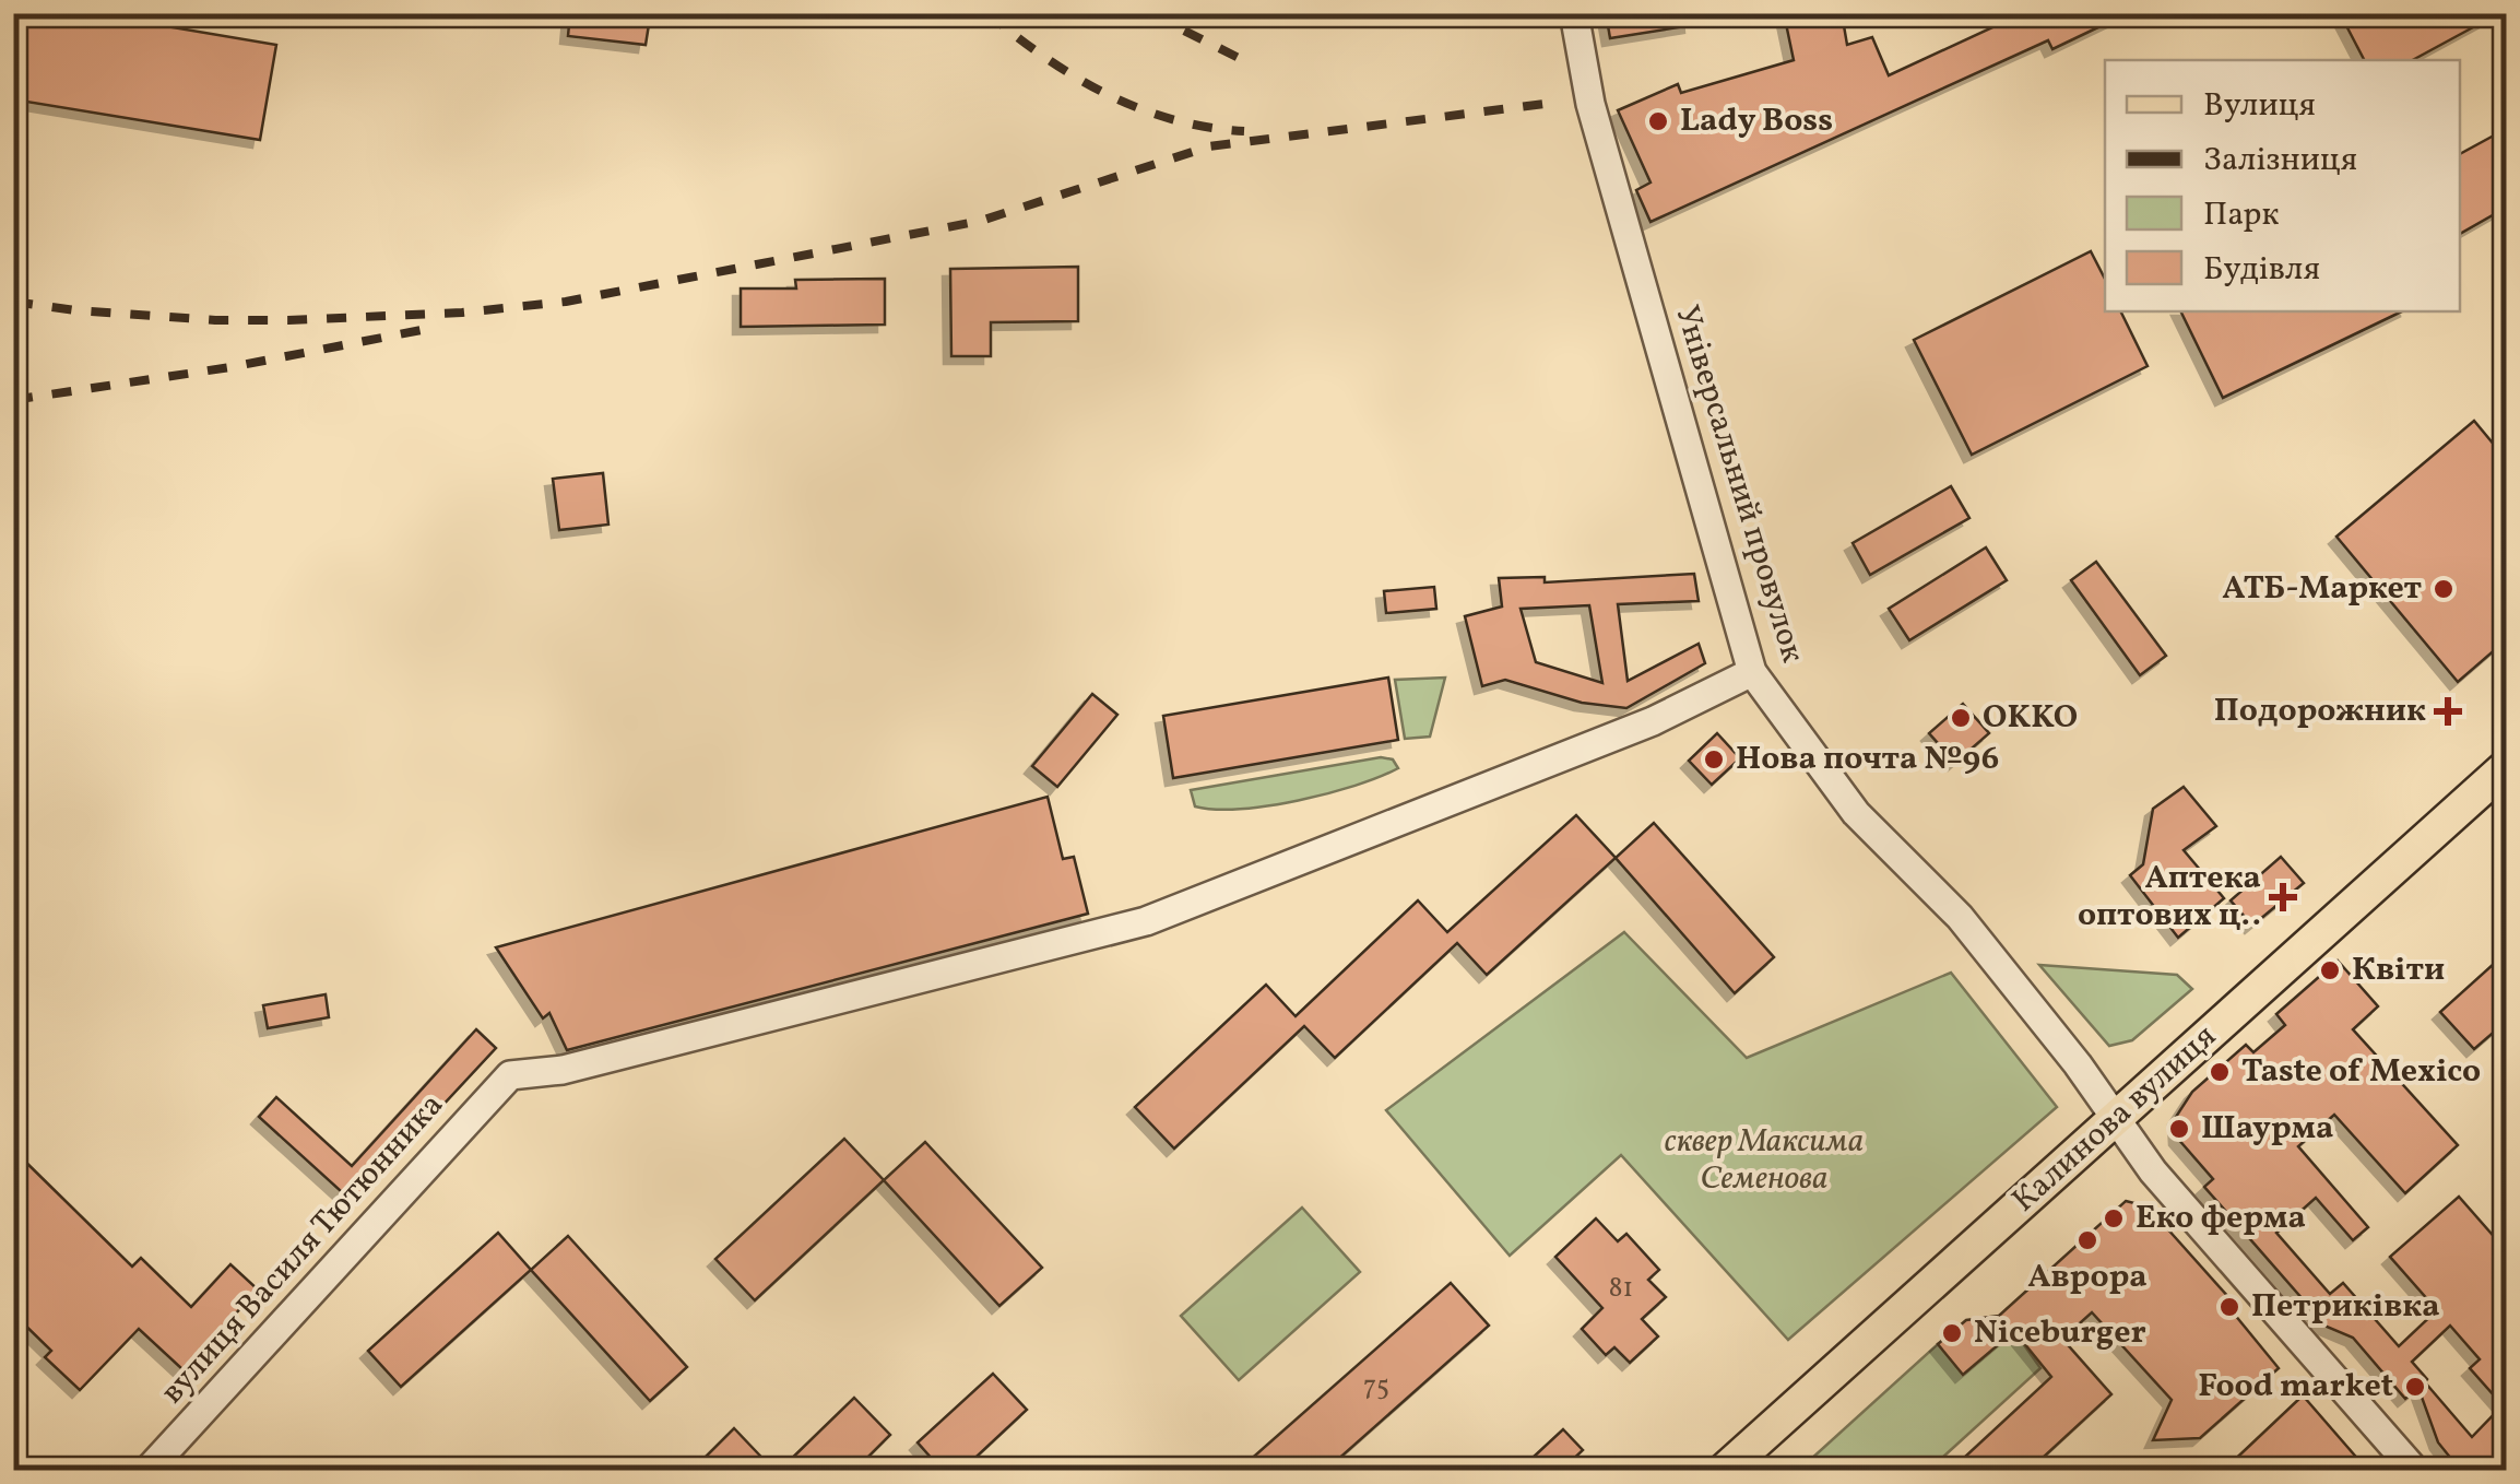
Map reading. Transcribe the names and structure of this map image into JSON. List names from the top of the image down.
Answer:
{
  "streets": {
    "main road": ["Калинова вулиця"],
    "street": ["Універсальний провулок", "вулиця Василя Тютюнника"]
  },
  "crossings": [
    ["Універсальний провулок", "Калинова вулиця"],
    ["Універсальний провулок", "вулиця Василя Тютюнника"]
  ],
  "parks": ["сквер Максима Семенова"],
  "places": {
    "other": [
      "Lady Boss",
      "АТБ-Маркет",
      "OKKO",
      "Нова почта №96",
      "Квіти",
      "Taste of Mexico",
      "Шаурма",
      "Еко ферма",
      "Аврора",
      "Петриківка",
      "Niceburger",
      "Food market"
    ],
    "health": ["Подорожник", "Аптека оптових ц‥"]
  },
  "house_numbers": ["81", "75"],
  "legend": [
    "Вулиця",
    "Залізниця",
    "Парк",
    "Будівля"
  ]
}
